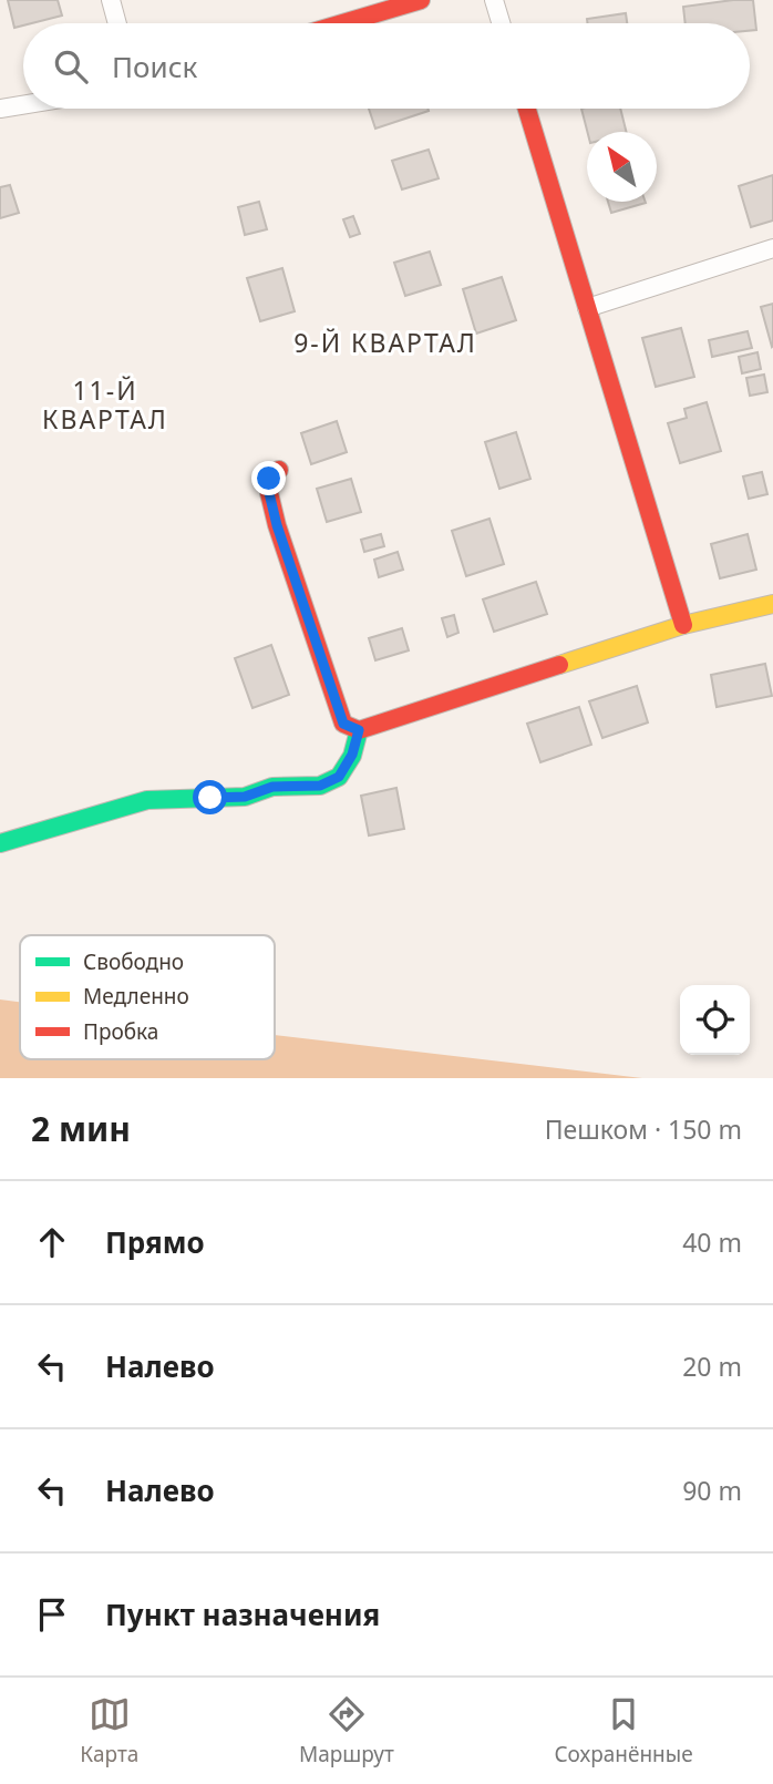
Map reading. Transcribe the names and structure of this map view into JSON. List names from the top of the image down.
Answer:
{
  "districts": ["9-Й КВАРТАЛ", "11-Й КВАРТАЛ"],
  "legend": ["Свободно", "Медленно", "Пробка"],
  "north": "top left",
  "page": {
    "search": "Поиск",
    "heading": ["2 мин", "Пешком · 150 m"],
    "list": [
      ["Прямо", "40 m"],
      ["Налево", "20 m"],
      ["Налево", "90 m"],
      "Пункт назначения"
    ],
    "nav": ["Карта", "Маршрут", "Сохранённые"]
  }
}
